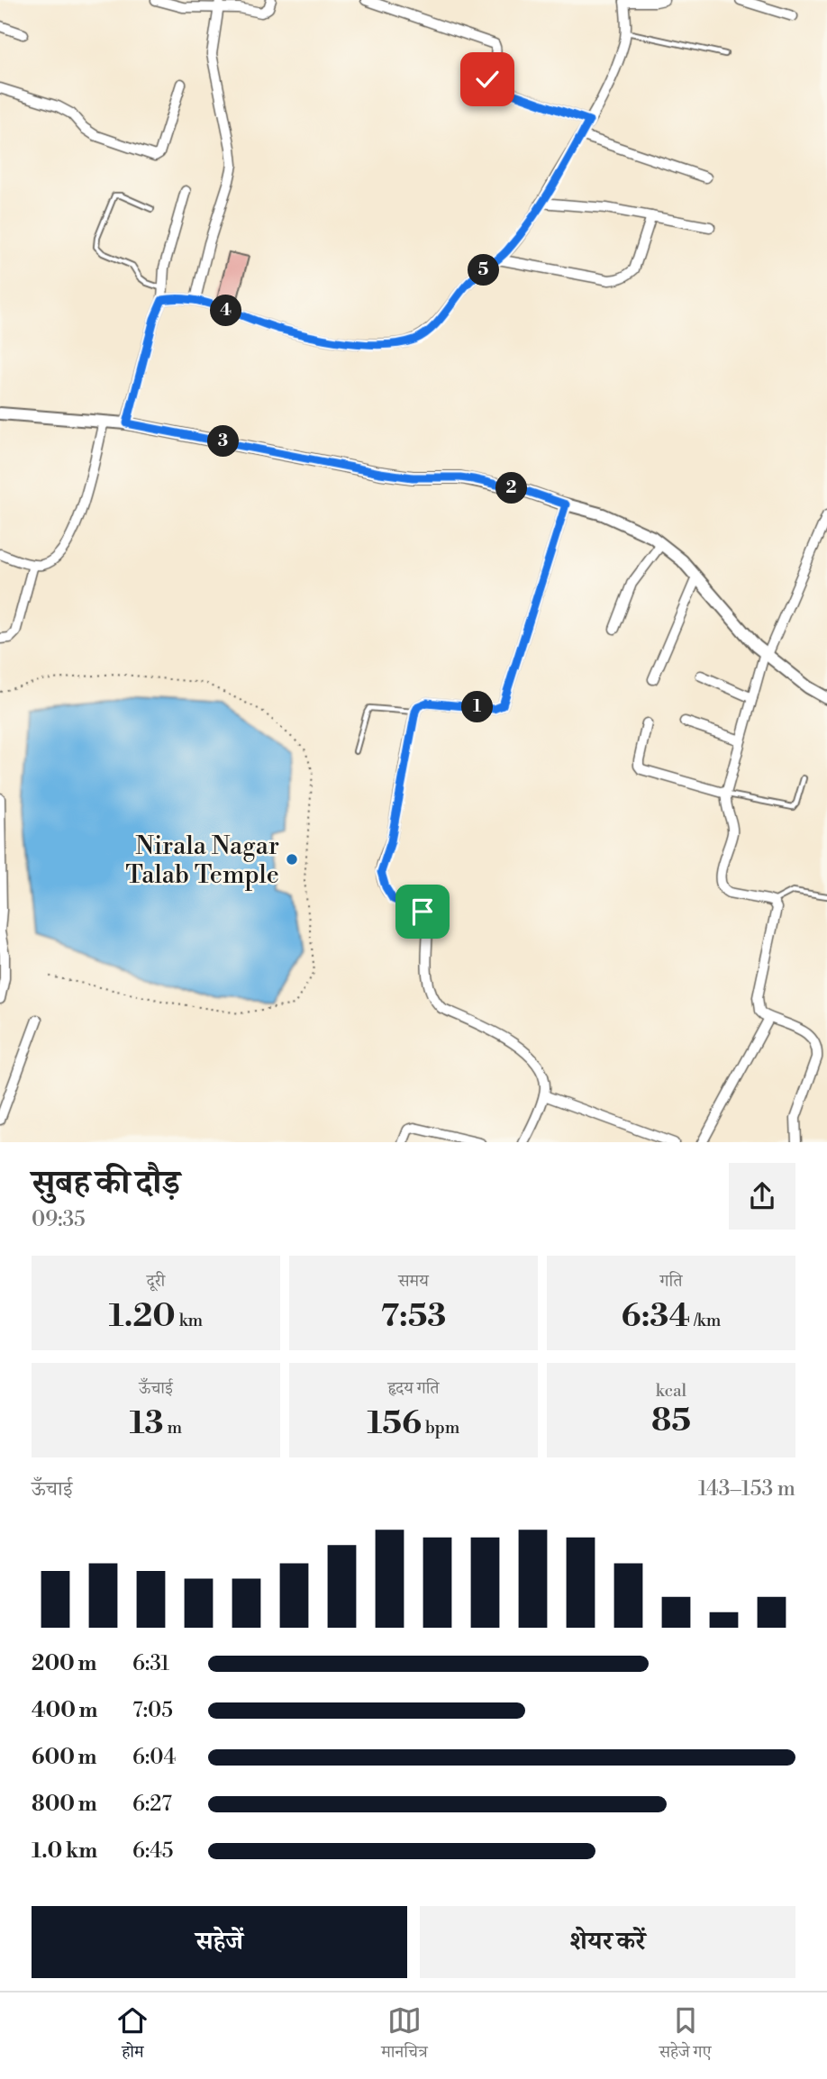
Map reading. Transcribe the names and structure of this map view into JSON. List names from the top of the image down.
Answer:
{
  "places": ["Nirala Nagar Talab Temple"],
  "page": {
    "pins": [
      "5",
      "4",
      "3",
      "2",
      "1"
    ],
    "heading": ["सुबह की दौड़", "09:35"],
    "stats": [
      ["दूरी", "1.20 km"],
      ["समय", "7:53"],
      ["गति", "6:34 /km"],
      ["ऊँचाई", "13 m"],
      ["हृदय गति", "156 bpm"],
      ["kcal", "85"]
    ],
    "chart": ["ऊँचाई", "143–153 m"],
    "list": [
      {
        "name": "200 m",
        "note": "6:31"
      },
      {
        "name": "400 m",
        "note": "7:05"
      },
      {
        "name": "600 m",
        "note": "6:04"
      },
      {
        "name": "800 m",
        "note": "6:27"
      },
      {
        "name": "1.0 km",
        "note": "6:45"
      }
    ],
    "buttons": ["सहेजें", "शेयर करें"],
    "tabs": ["होम", "मानचित्र", "सहेजे गए"]
  }
}
